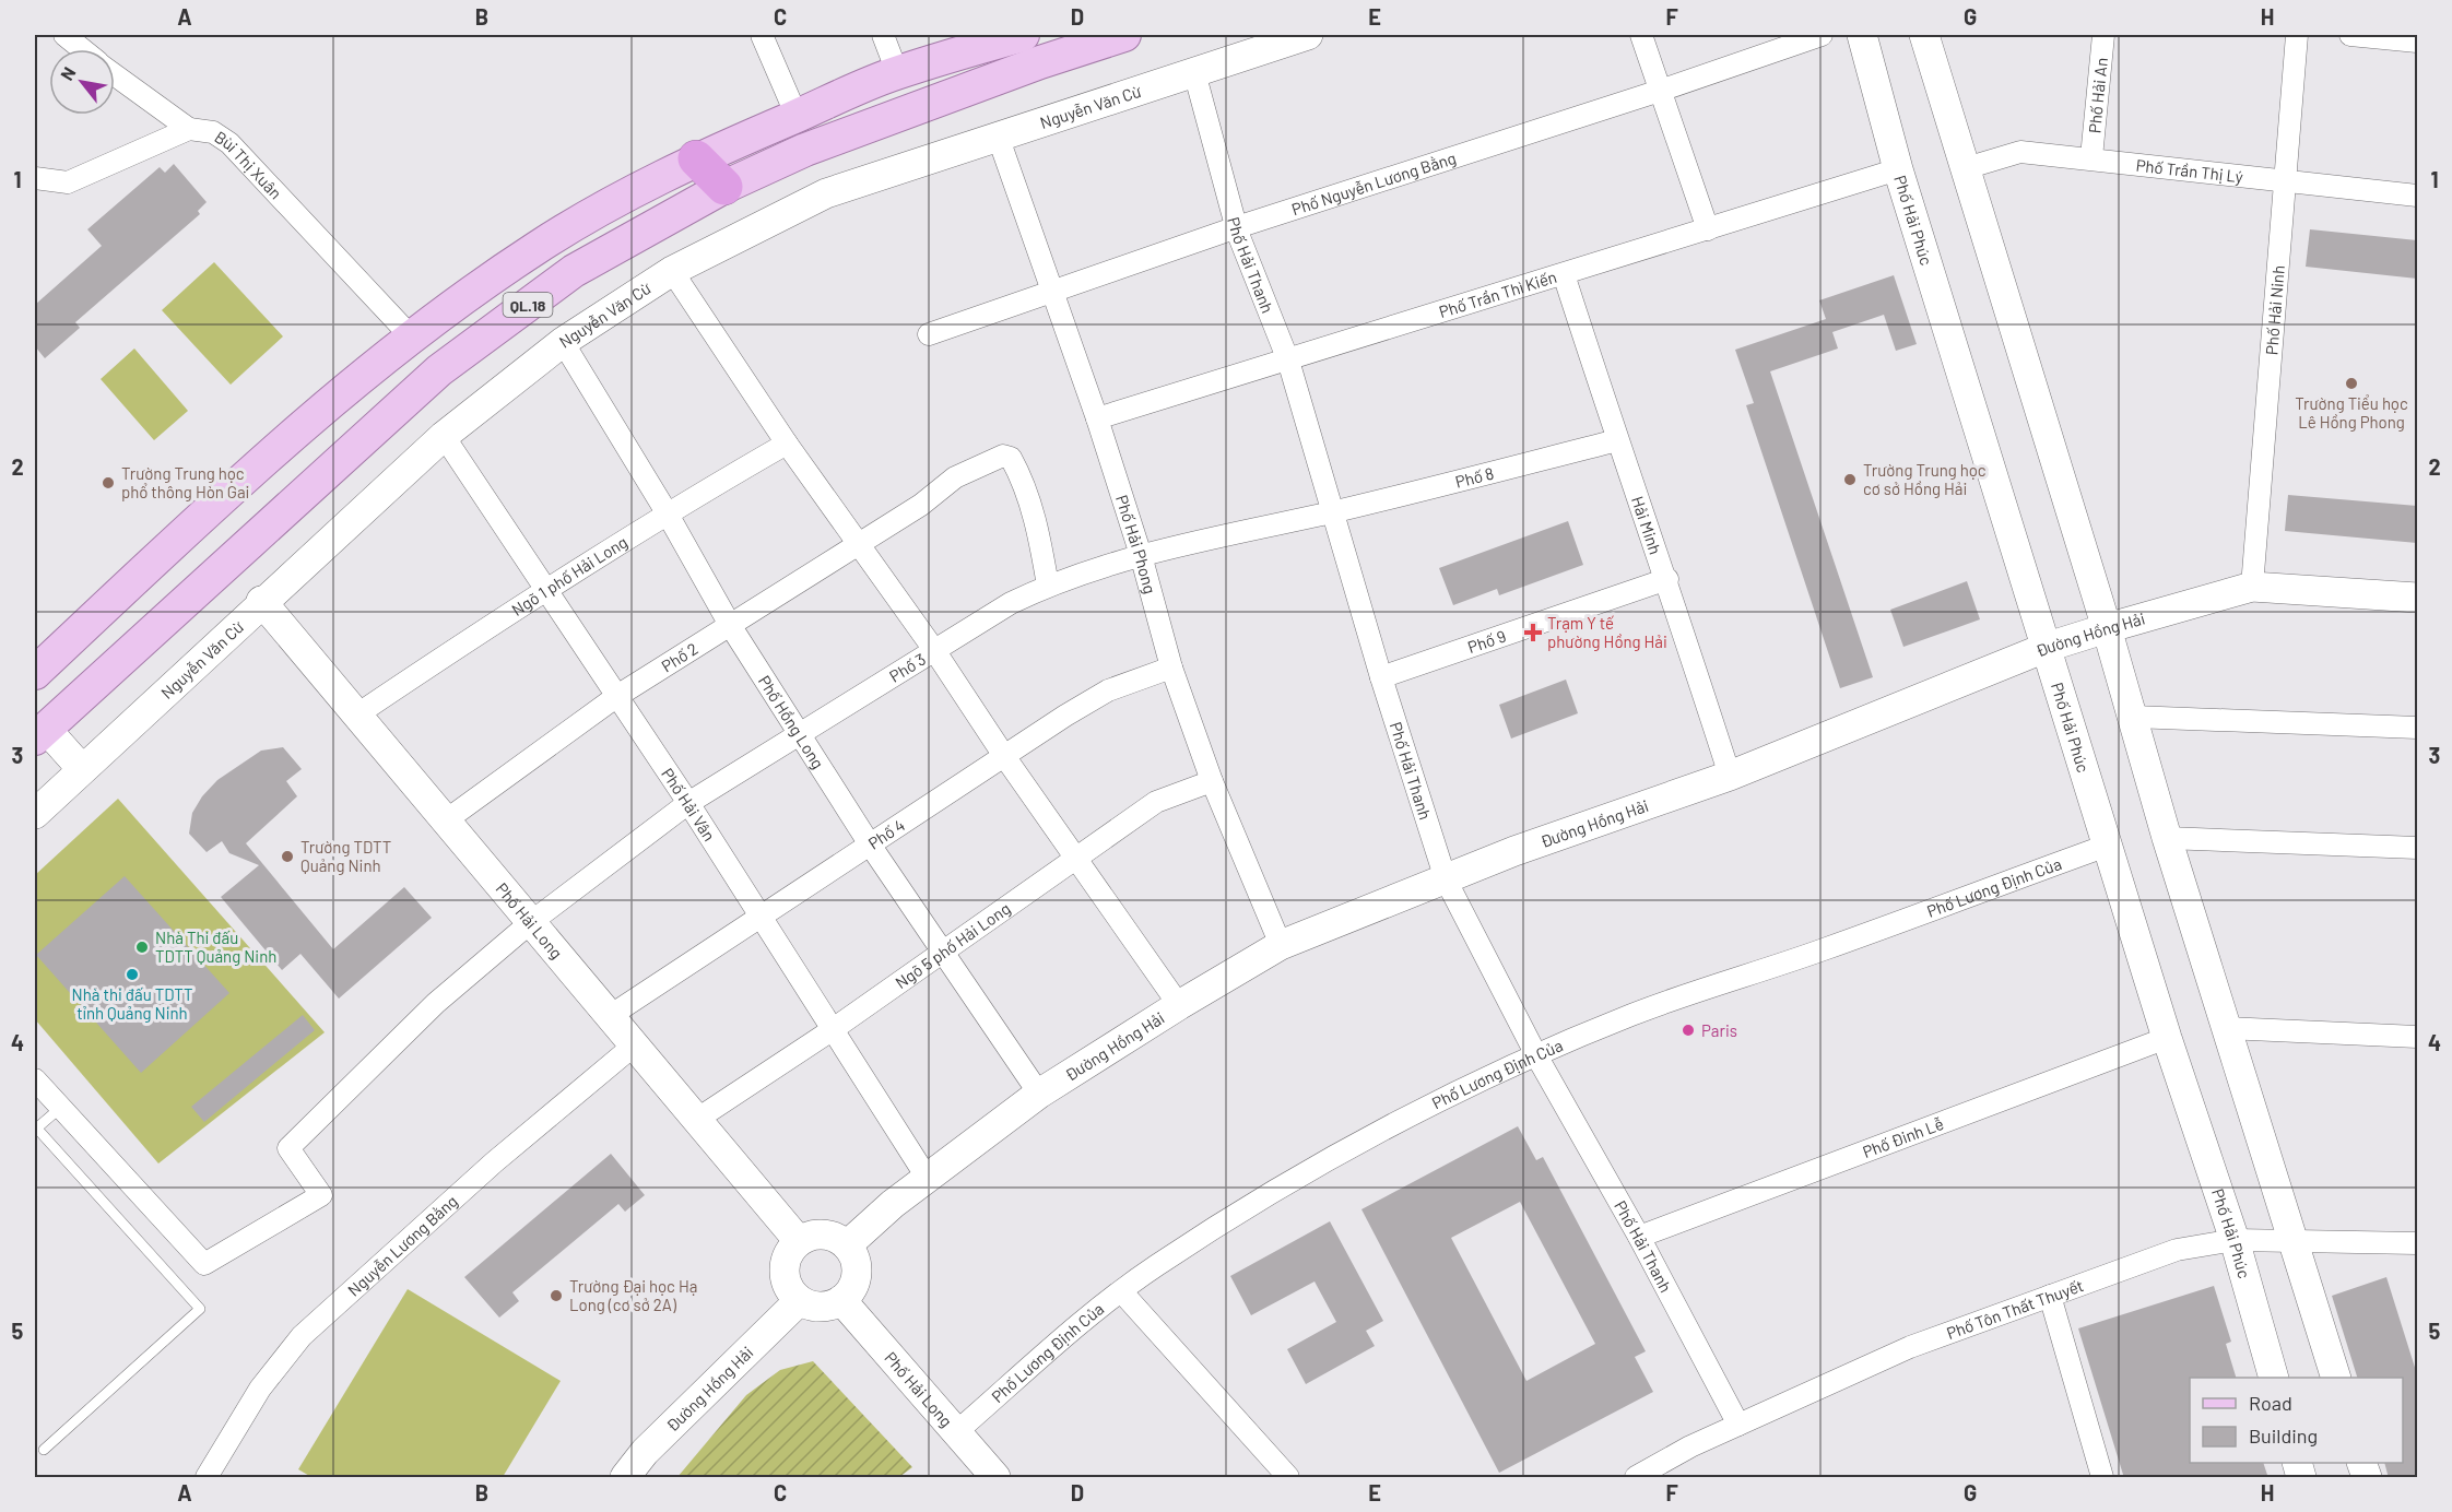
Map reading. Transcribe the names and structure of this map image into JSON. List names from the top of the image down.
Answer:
{
  "streets": {
    "main road": ["QL.18"],
    "street": [
      "Phố Hải An",
      "Nguyễn Văn Cừ",
      "Bùi Thị Xuân",
      "Phố Trần Thị Lý",
      "Phố Nguyễn Lương Bằng",
      "Phố Hải Phúc",
      "Phố Hải Thanh",
      "Phố Trần Thì Kiến",
      "Phố Hải Ninh",
      "Phố 8",
      "Hải Minh",
      "Phố Hải Phong",
      "Ngõ 1 phố Hải Long",
      "Đường Hồng Hải",
      "Phố 9",
      "Phố 2",
      "Phố 3",
      "Phố Hồng Long",
      "Phố Hải Vân",
      "Phố 4",
      "Phố Lương Định Của",
      "Phố Hải Long",
      "Ngõ 5 phố Hải Long",
      "Phố Đinh Lễ",
      "Nguyễn Lương Bằng",
      "Phố Tôn Thất Thuyết"
    ]
  },
  "crossings": [
    ["Phố Hải An", "Phố Trần Thị Lý"],
    ["Nguyễn Văn Cừ", "Phố Hải Thanh"],
    ["Nguyễn Văn Cừ", "Phố Hải Phong"],
    ["Nguyễn Văn Cừ", "Phố Hồng Long"],
    ["Nguyễn Văn Cừ", "Phố Hải Vân"],
    ["Nguyễn Văn Cừ", "Phố Hải Long"],
    ["Bùi Thị Xuân", "QL.18"],
    ["Phố Trần Thị Lý", "Phố Hải Ninh"],
    ["Phố Nguyễn Lương Bằng", "Phố Hải Thanh"],
    ["Phố Nguyễn Lương Bằng", "Phố Hải Phong"],
    ["Phố Hải Phúc", "Phố Trần Thì Kiến"],
    ["Phố Hải Phúc", "Đường Hồng Hải"],
    ["Phố Hải Phúc", "Phố Lương Định Của"],
    ["Phố Hải Phúc", "Phố Đinh Lễ"],
    ["Phố Hải Phúc", "Phố Tôn Thất Thuyết"],
    ["Phố Hải Thanh", "Phố Trần Thì Kiến"],
    ["Phố Hải Thanh", "Phố 8"],
    ["Phố Hải Thanh", "Đường Hồng Hải"],
    ["Phố Hải Thanh", "Phố 9"],
    ["Phố Hải Thanh", "Phố 3"],
    ["Phố Hải Thanh", "Phố Lương Định Của"],
    ["Phố Hải Thanh", "Phố Đinh Lễ"],
    ["Phố Hải Thanh", "Phố Tôn Thất Thuyết"],
    ["Phố Trần Thì Kiến", "Hải Minh"],
    ["Phố Trần Thì Kiến", "Phố Hải Phong"],
    ["Phố Hải Ninh", "Đường Hồng Hải"],
    ["Phố 8", "Hải Minh"],
    ["Phố 8", "Phố 3"],
    ["Hải Minh", "Đường Hồng Hải"],
    ["Hải Minh", "Phố 9"],
    ["Phố Hải Phong", "Đường Hồng Hải"],
    ["Phố Hải Phong", "Phố 3"],
    ["Phố Hải Phong", "Phố 4"],
    ["Phố Hải Phong", "Ngõ 5 phố Hải Long"],
    ["Ngõ 1 phố Hải Long", "Phố Hồng Long"],
    ["Ngõ 1 phố Hải Long", "Phố Hải Vân"],
    ["Ngõ 1 phố Hải Long", "Phố Hải Long"],
    ["Đường Hồng Hải", "Phố Hồng Long"],
    ["Đường Hồng Hải", "Phố Hải Vân"],
    ["Đường Hồng Hải", "Phố Hải Long"],
    ["Phố 2", "Phố 3"],
    ["Phố 2", "Phố Hồng Long"],
    ["Phố 2", "Phố Hải Vân"],
    ["Phố 2", "Phố Hải Long"],
    ["Phố 3", "Phố Hồng Long"],
    ["Phố 3", "Phố Hải Vân"],
    ["Phố 3", "Phố Hải Long"],
    ["Phố Hồng Long", "Phố 4"],
    ["Phố Hồng Long", "Ngõ 5 phố Hải Long"],
    ["Phố Hải Vân", "Phố 4"],
    ["Phố Hải Vân", "Ngõ 5 phố Hải Long"],
    ["Phố 4", "Phố Hải Long"],
    ["Phố Lương Định Của", "Phố Hải Long"],
    ["Phố Hải Long", "Ngõ 5 phố Hải Long"],
    ["Phố Hải Long", "Nguyễn Lương Bằng"]
  ],
  "places": {
    "other": [
      "Trường Tiểu học Lê Hồng Phong",
      "Trường Trung học cơ sở Hồng Hải",
      "Trường Trung học phổ thông Hòn Gai",
      "Trường TDTT Quảng Ninh",
      "Nhà Thi đấu TDTT Quảng Ninh",
      "Nhà thi đấu TDTT tỉnh Quảng Ninh",
      "Paris",
      "Trường Đại học Hạ Long (cơ sở 2A)"
    ],
    "health": ["Trạm Y tế phường Hồng Hải"]
  },
  "legend": ["Road", "Building"],
  "north": "top left",
  "grid": {
    "columns": [
      "A",
      "B",
      "C",
      "D",
      "E",
      "F",
      "G",
      "H"
    ],
    "rows": [
      "1",
      "2",
      "3",
      "4",
      "5"
    ]
  }
}
